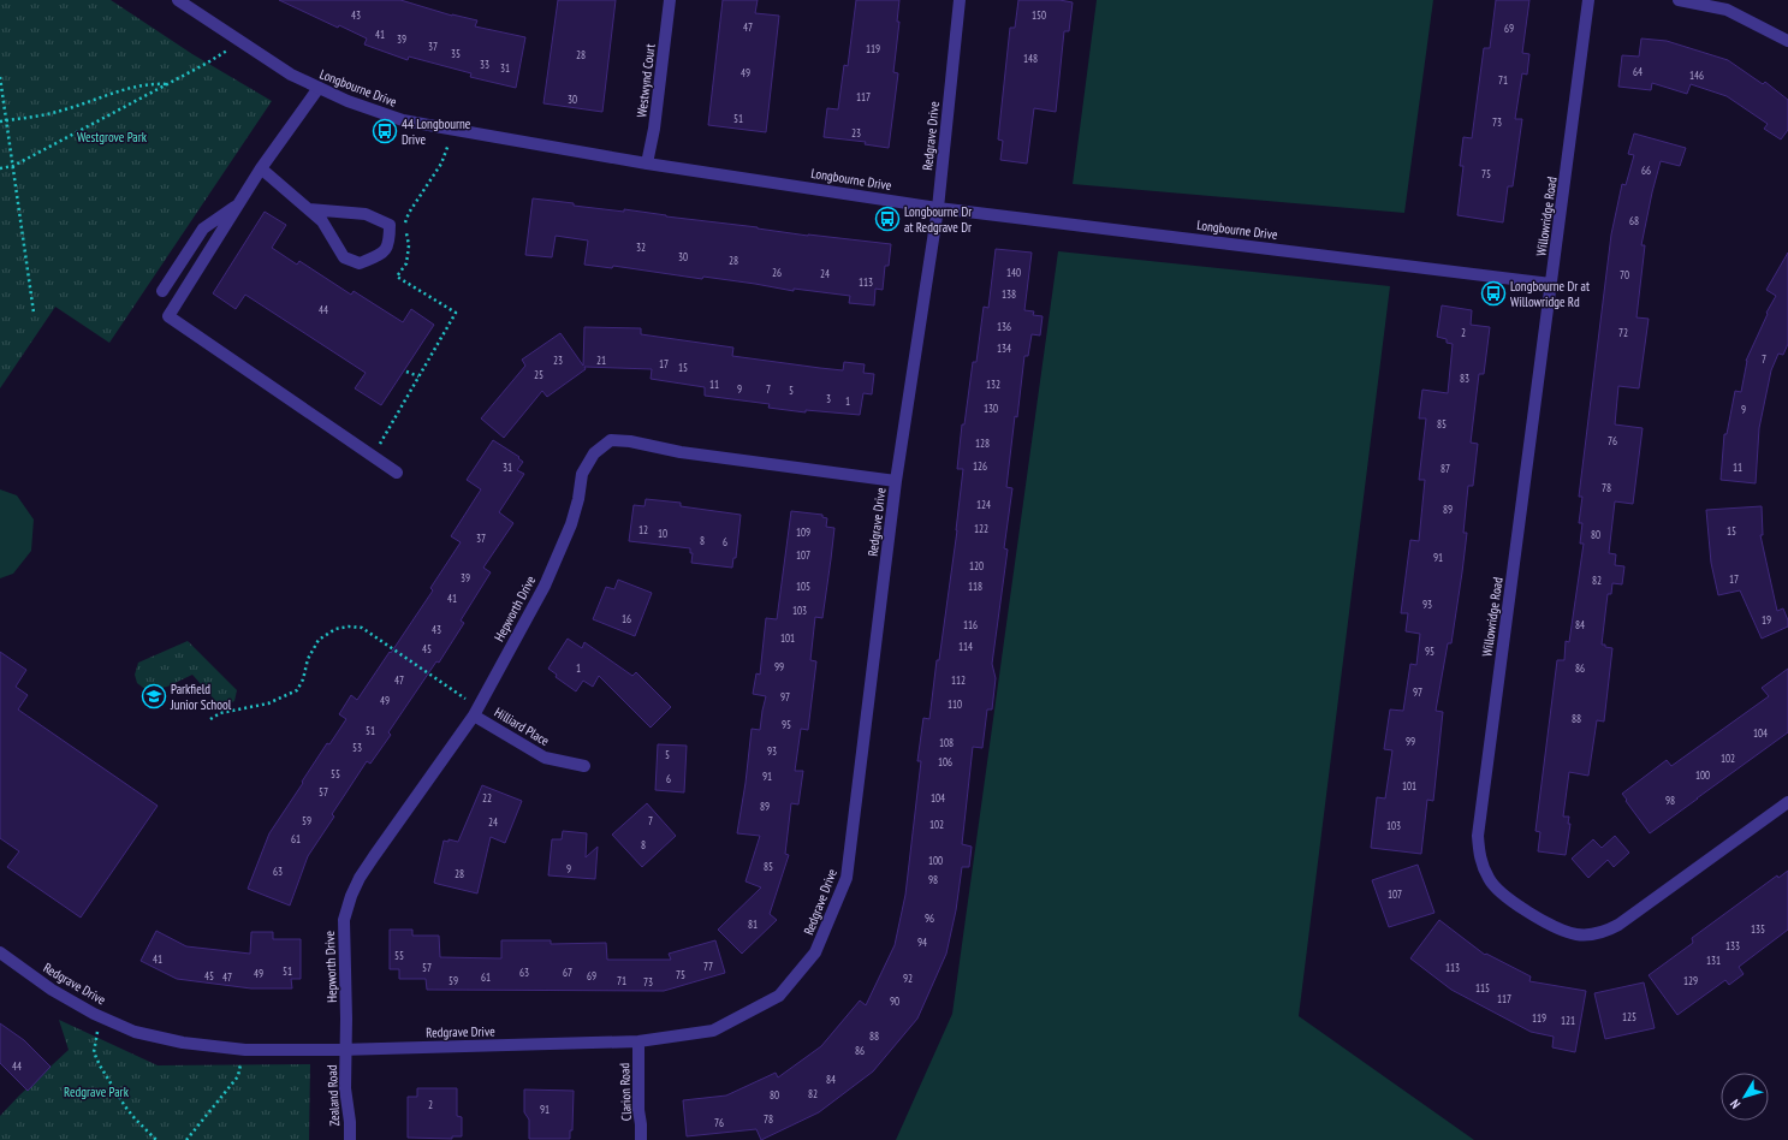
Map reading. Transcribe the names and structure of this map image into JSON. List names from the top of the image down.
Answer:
{
  "streets": {
    "street": [
      "Westwynd Court",
      "Longbourne Drive",
      "Redgrave Drive",
      "Willowridge Road",
      "Hepworth Drive",
      "Hilliard Place",
      "Clarion Road",
      "Zealand Road"
    ]
  },
  "crossings": [
    ["Westwynd Court", "Longbourne Drive"],
    ["Longbourne Drive", "Redgrave Drive"],
    ["Longbourne Drive", "Willowridge Road"],
    ["Redgrave Drive", "Hepworth Drive"],
    ["Redgrave Drive", "Clarion Road"],
    ["Redgrave Drive", "Zealand Road"],
    ["Hepworth Drive", "Hilliard Place"],
    ["Hepworth Drive", "Zealand Road"]
  ],
  "parks": ["Westgrove Park", "Redgrave Park"],
  "places": {
    "bus stop": ["44 Longbourne Drive", "Longbourne Dr at Redgrave Dr", "Longbourne Dr at Willowridge Rd"],
    "school or university": ["Parkfield Junior School"]
  },
  "house_numbers": [
    "43",
    "150",
    "47",
    "69",
    "41",
    "39",
    "37",
    "119",
    "35",
    "28",
    "148",
    "33",
    "31",
    "64",
    "49",
    "146",
    "71",
    "117",
    "30",
    "51",
    "73",
    "23",
    "66",
    "75",
    "68",
    "32",
    "30",
    "28",
    "26",
    "140",
    "24",
    "70",
    "113",
    "138",
    "44",
    "136",
    "2",
    "72",
    "134",
    "7",
    "23",
    "21",
    "17",
    "15",
    "25",
    "83",
    "11",
    "132",
    "9",
    "7",
    "5",
    "3",
    "1",
    "130",
    "9",
    "85",
    "76",
    "128",
    "126",
    "31",
    "11",
    "87",
    "78",
    "124",
    "89",
    "122",
    "12",
    "15",
    "109",
    "10",
    "80",
    "37",
    "8",
    "6",
    "107",
    "91",
    "120",
    "39",
    "17",
    "82",
    "105",
    "118",
    "41",
    "93",
    "103",
    "16",
    "19",
    "116",
    "84",
    "43",
    "101",
    "114",
    "45",
    "95",
    "99",
    "1",
    "86",
    "47",
    "112",
    "97",
    "97",
    "49",
    "110",
    "88",
    "95",
    "51",
    "104",
    "99",
    "108",
    "53",
    "93",
    "5",
    "102",
    "106",
    "55",
    "100",
    "91",
    "6",
    "101",
    "57",
    "22",
    "104",
    "98",
    "89",
    "59",
    "7",
    "24",
    "102",
    "103",
    "61",
    "8",
    "100",
    "85",
    "9",
    "63",
    "28",
    "98",
    "107",
    "96",
    "81",
    "135",
    "94",
    "133",
    "55",
    "41",
    "131",
    "77",
    "57",
    "113",
    "51",
    "63",
    "67",
    "49",
    "75",
    "45",
    "69",
    "47",
    "61",
    "92",
    "59",
    "71",
    "129",
    "73",
    "115",
    "117",
    "90",
    "125",
    "119",
    "121",
    "88",
    "86",
    "44",
    "84",
    "82",
    "80",
    "2",
    "91",
    "78",
    "76"
  ],
  "north": "bottom left"
}
